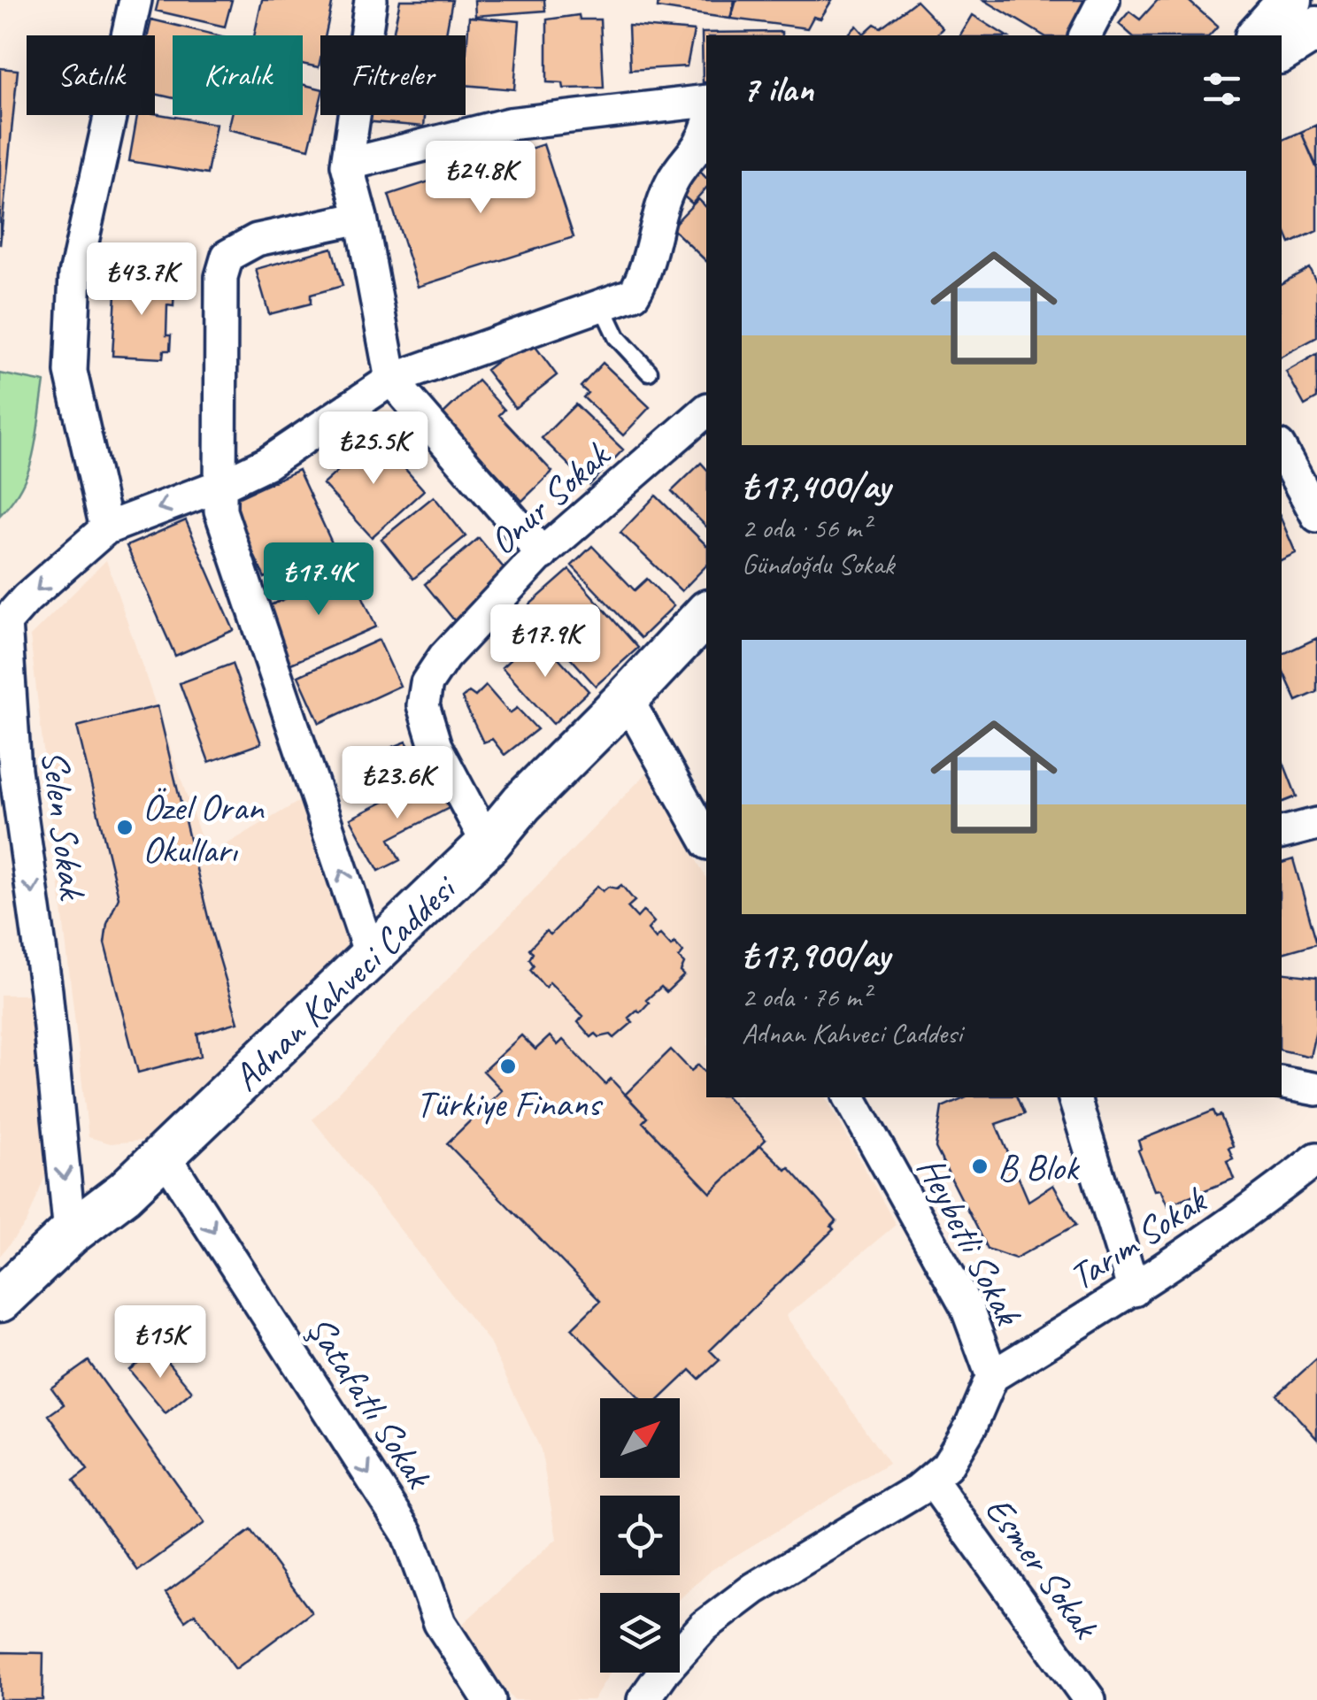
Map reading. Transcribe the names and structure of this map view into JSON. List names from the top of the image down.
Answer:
{
  "streets": {
    "main road": ["Adnan Kahveci Caddesi"],
    "street": [
      "Onur Sokak",
      "Selen Sokak",
      "Tarım Sokak",
      "Heybetli Sokak",
      "Şatafatlı Sokak",
      "Esmer Sokak"
    ]
  },
  "crossings": [
    ["Onur Sokak", "Adnan Kahveci Caddesi"],
    ["Selen Sokak", "Adnan Kahveci Caddesi"],
    ["Adnan Kahveci Caddesi", "Şatafatlı Sokak"],
    ["Tarım Sokak", "Heybetli Sokak"]
  ],
  "one_way": ["Selen Sokak", "Şatafatlı Sokak"],
  "places": ["Özel Oran Okulları", "Türkiye Finans", "B Blok"],
  "north": "top right",
  "page": {
    "chip": ["Satılık", "Kiralık", "Filtreler"],
    "heading": "7 ilan",
    "price": [
      "₺24.8K",
      "₺43.7K",
      "₺25.5K",
      "₺17.4K",
      "₺17.9K",
      "₺23.6K",
      "₺15K"
    ],
    "list": [
      {
        "name": "₺17,400/ay",
        "note": "2 oda · 56 m² · Gündoğdu Sokak"
      },
      {
        "name": "₺17,900/ay",
        "note": "2 oda · 76 m² · Adnan Kahveci Caddesi"
      }
    ]
  }
}
